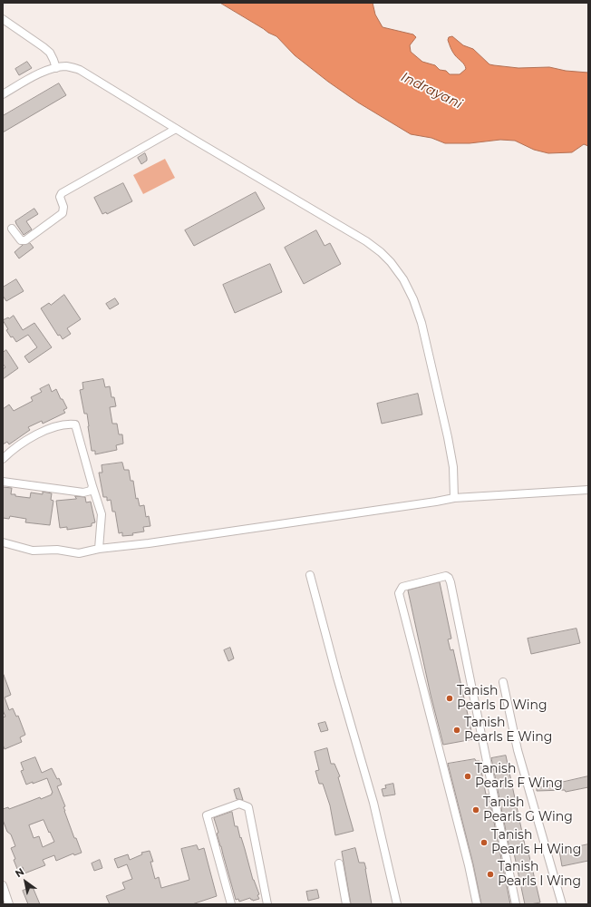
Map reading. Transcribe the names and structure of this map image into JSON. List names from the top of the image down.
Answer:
{
  "water": ["Indrayani"],
  "places": [
    "Tanish Pearls D Wing",
    "Tanish Pearls E Wing",
    "Tanish Pearls F Wing",
    "Tanish Pearls G Wing",
    "Tanish Pearls H Wing",
    "Tanish Pearls I Wing"
  ],
  "north": "top left"
}
